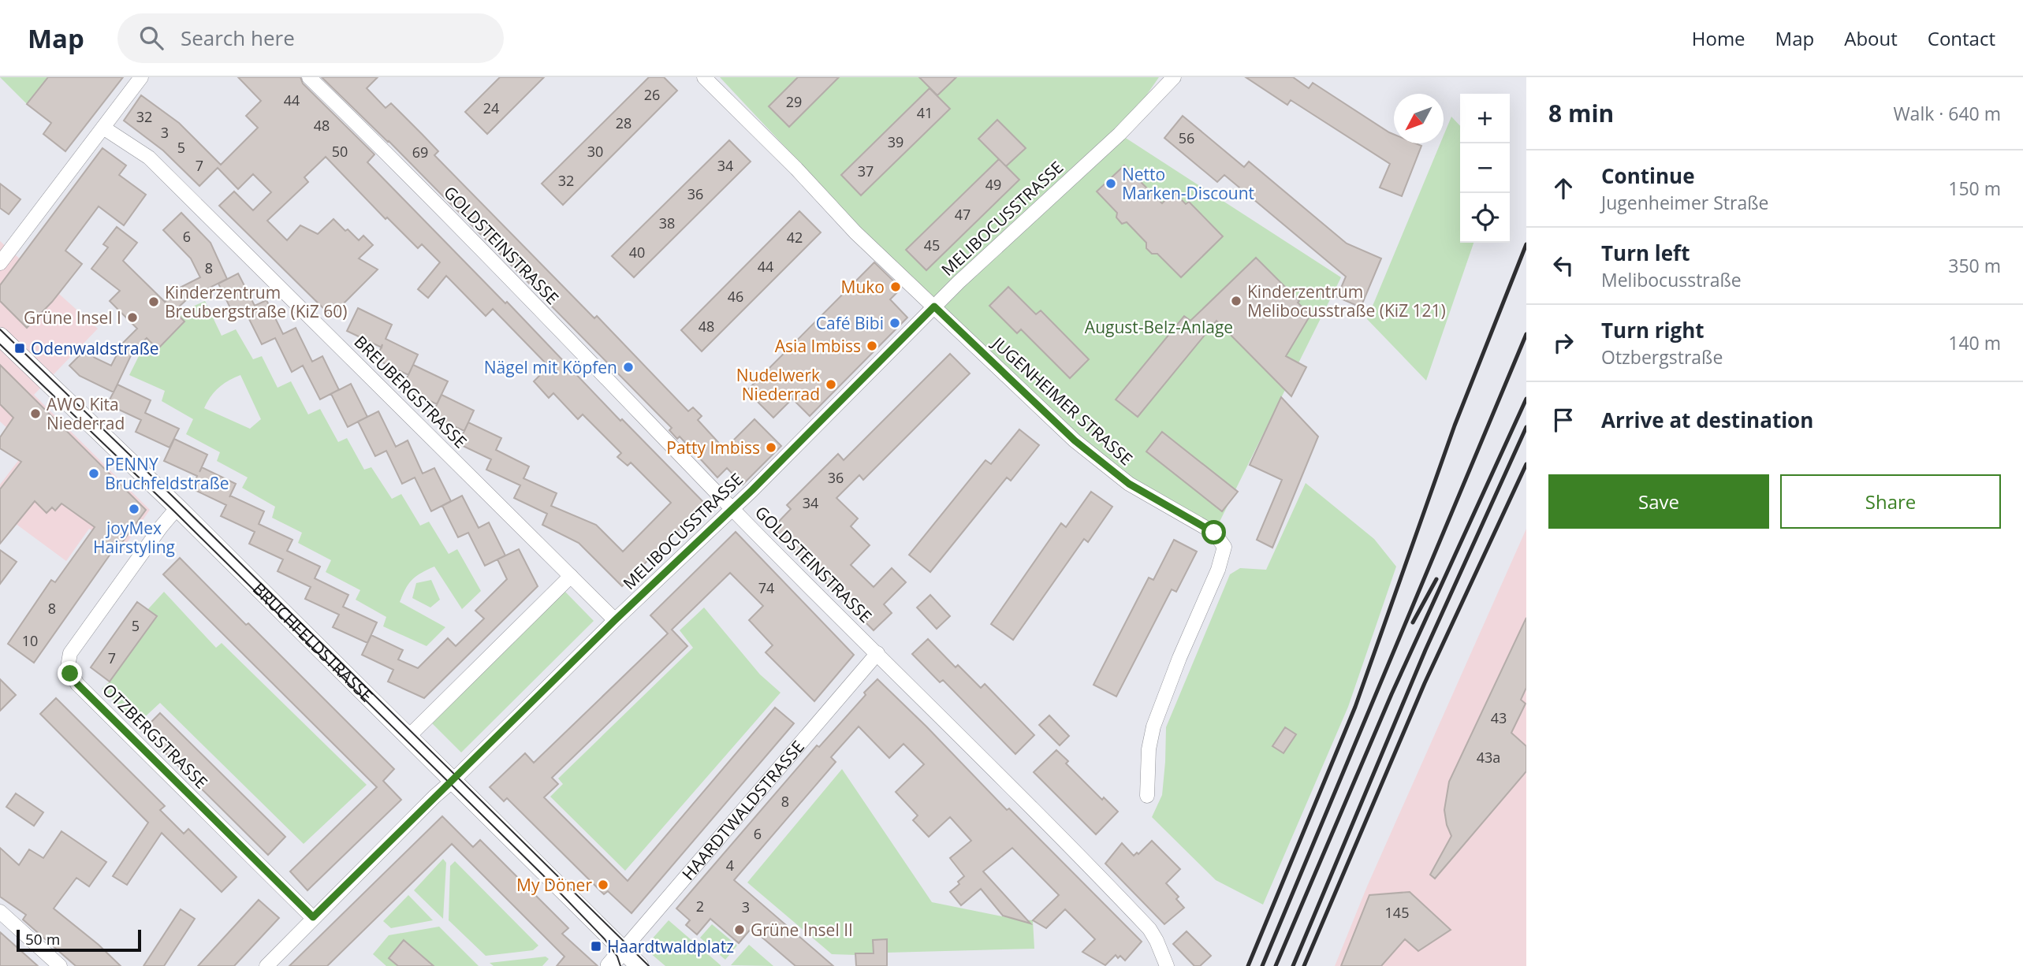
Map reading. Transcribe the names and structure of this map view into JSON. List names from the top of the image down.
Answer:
{
  "streets": {
    "street": [
      "MELIBOCUSSTRASSE",
      "GOLDSTEINSTRASSE",
      "BREUBERGSTRASSE",
      "JUGENHEIMER STRASSE",
      "BRUCHFELDSTRASSE",
      "OTZBERGSTRASSE",
      "HAARDTWALDSTRASSE"
    ]
  },
  "crossings": [
    ["MELIBOCUSSTRASSE", "GOLDSTEINSTRASSE"],
    ["MELIBOCUSSTRASSE", "BREUBERGSTRASSE"],
    ["MELIBOCUSSTRASSE", "JUGENHEIMER STRASSE"],
    ["MELIBOCUSSTRASSE", "BRUCHFELDSTRASSE"],
    ["MELIBOCUSSTRASSE", "OTZBERGSTRASSE"],
    ["GOLDSTEINSTRASSE", "HAARDTWALDSTRASSE"],
    ["BRUCHFELDSTRASSE", "OTZBERGSTRASSE"],
    ["BRUCHFELDSTRASSE", "HAARDTWALDSTRASSE"]
  ],
  "parks": ["August-Belz-Anlage"],
  "places": {
    "other": [
      "Netto Marken-Discount",
      "Muko",
      "Kinderzentrum Melibocusstraße (KiZ 121)",
      "Kinderzentrum Breubergstraße (KiZ 60)",
      "Grüne Insel I",
      "Café Bibi",
      "Asia Imbiss",
      "Nägel mit Köpfen",
      "Nudelwerk Niederrad",
      "AWO Kita Niederrad",
      "Patty Imbiss",
      "PENNY Bruchfeldstraße",
      "joyMex Hairstyling",
      "My Döner",
      "Grüne Insel II"
    ],
    "transit": ["Odenwaldstraße", "Haardtwaldplatz"]
  },
  "house_numbers": [
    "26",
    "44",
    "29",
    "24",
    "41",
    "32",
    "28",
    "48",
    "3",
    "56",
    "39",
    "5",
    "50",
    "30",
    "69",
    "7",
    "34",
    "37",
    "32",
    "49",
    "36",
    "47",
    "38",
    "6",
    "42",
    "45",
    "40",
    "44",
    "8",
    "46",
    "48",
    "36",
    "34",
    "74",
    "8",
    "5",
    "10",
    "7",
    "43",
    "43a",
    "8",
    "6",
    "4",
    "2",
    "3",
    "145"
  ],
  "scale_bar": "50 m",
  "north": "bottom left",
  "page": {
    "header": "Map",
    "search": "Search here",
    "nav": [
      "Home",
      "Map",
      "About",
      "Contact"
    ],
    "heading": ["8 min", "Walk · 640 m"],
    "map_buttons": ["+", "−"],
    "list": [
      ["Continue", "Jugenheimer Straße", "150 m"],
      ["Turn left", "Melibocusstraße", "350 m"],
      ["Turn right", "Otzbergstraße", "140 m"],
      "Arrive at destination"
    ],
    "buttons": ["Save", "Share"],
    "scale": "50 m"
  }
}
